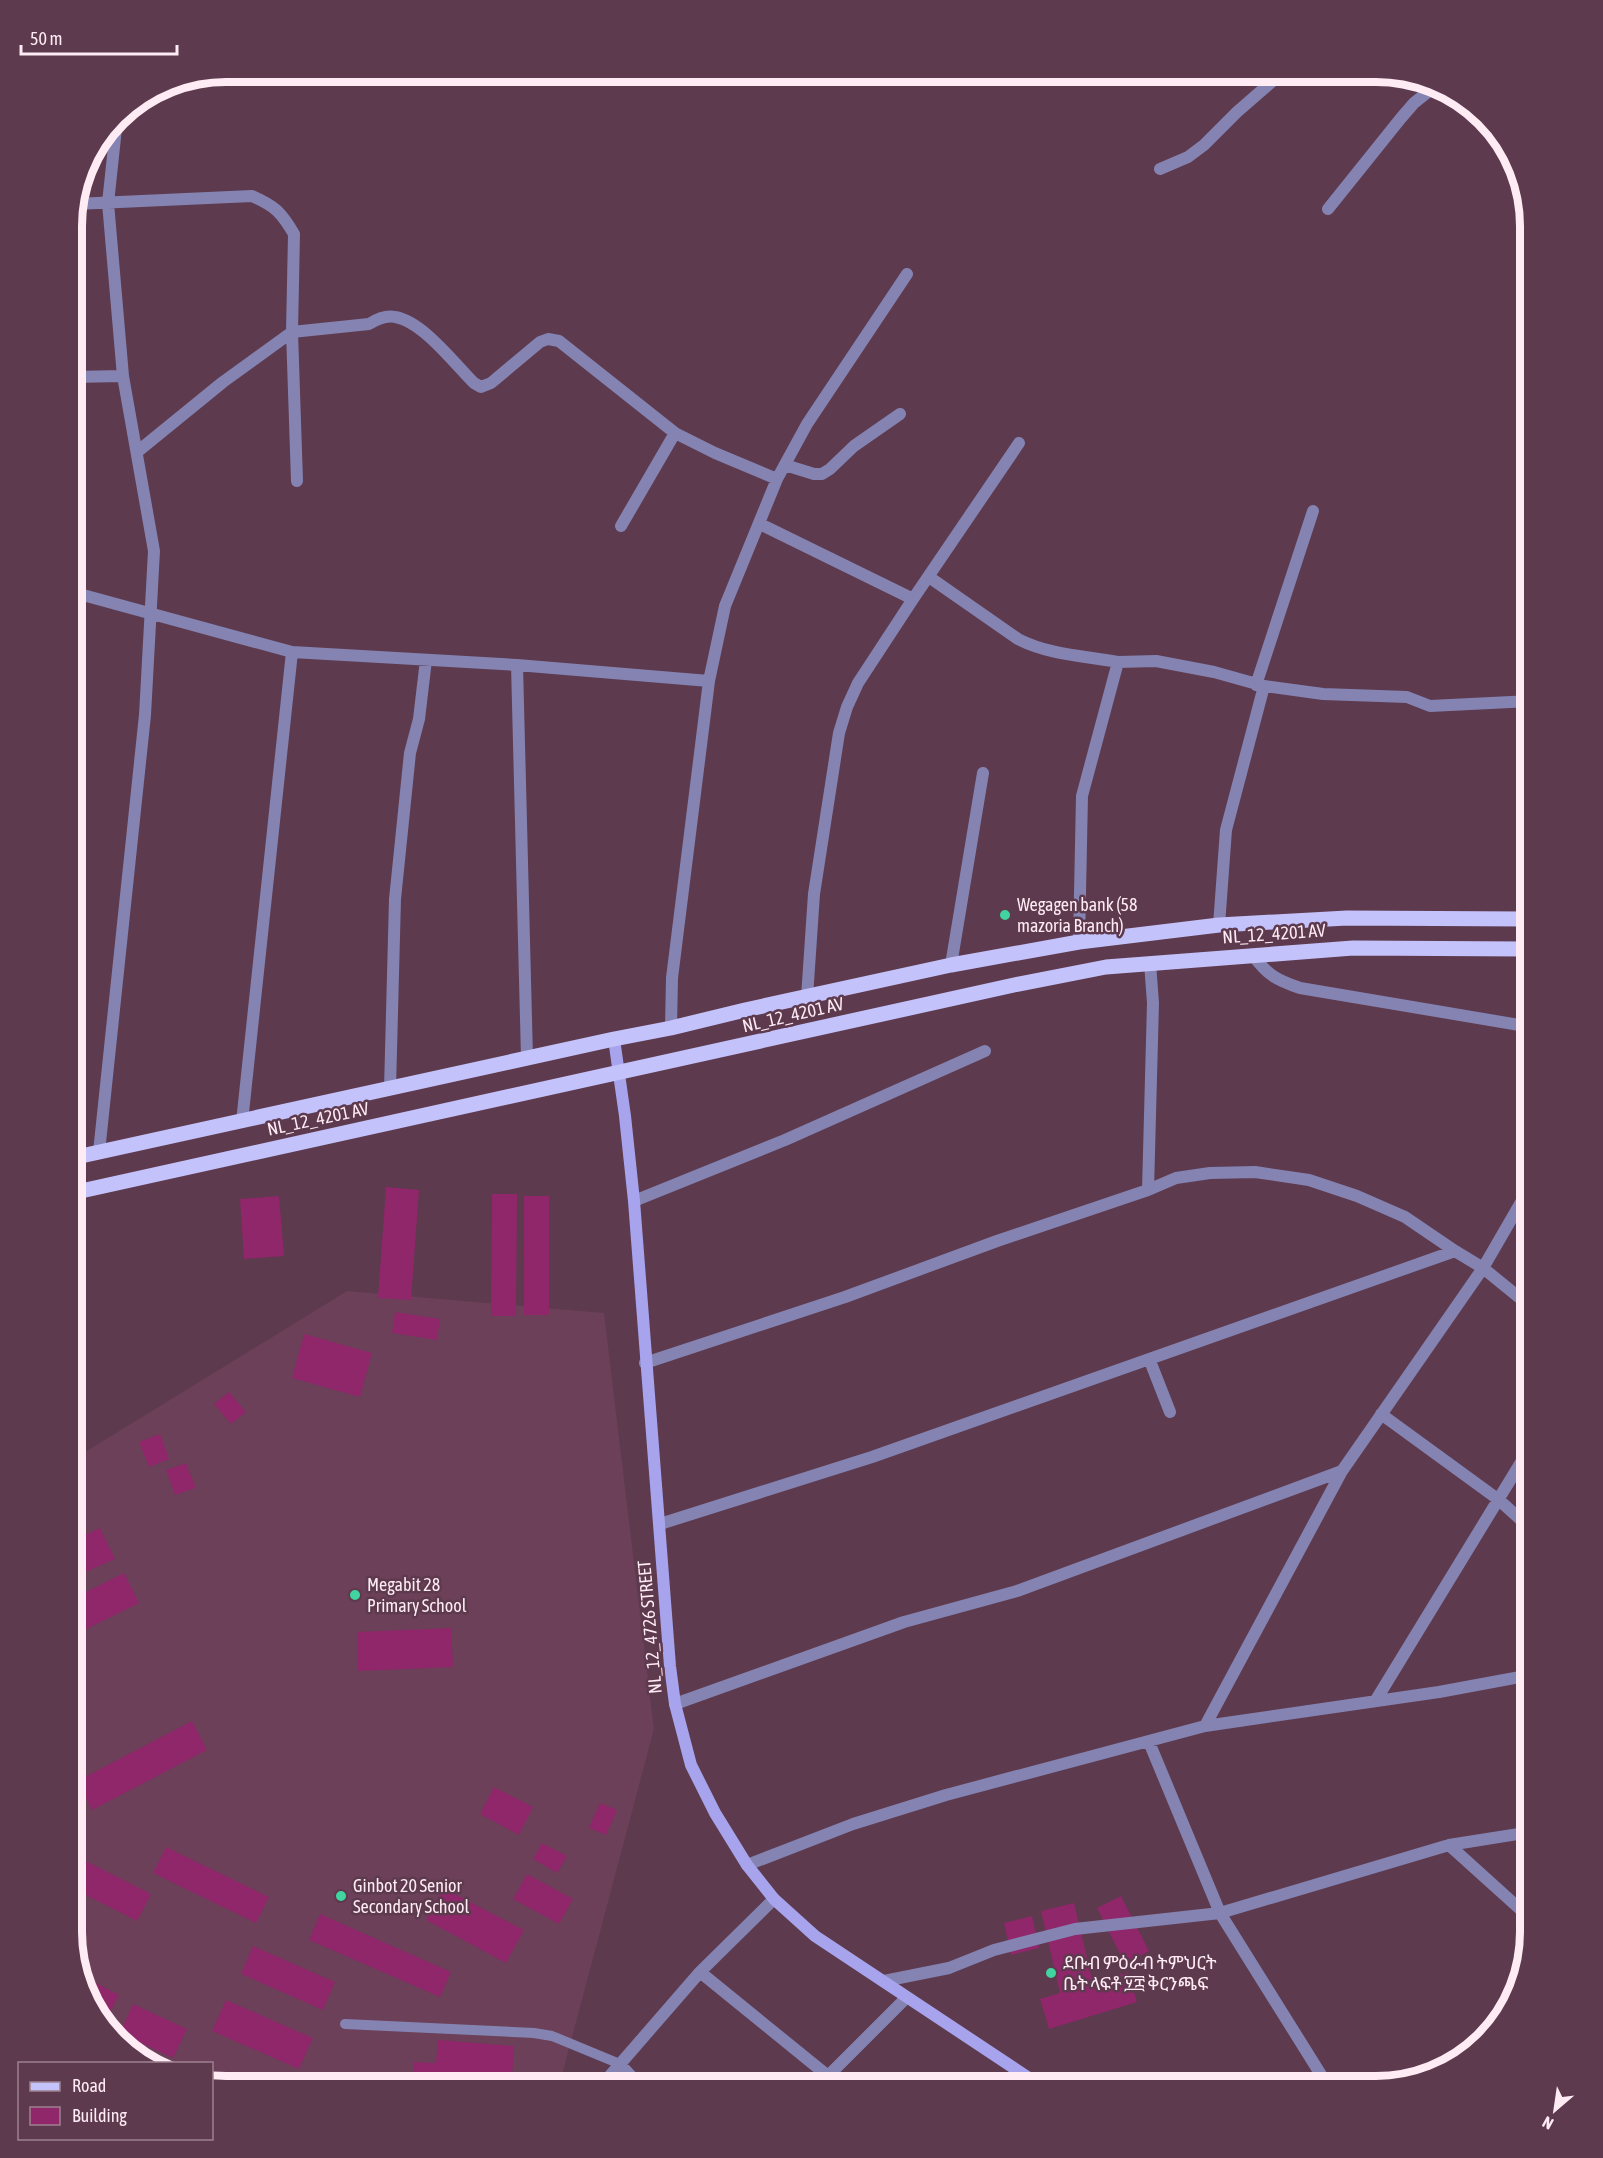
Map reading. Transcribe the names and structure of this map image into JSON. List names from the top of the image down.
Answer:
{
  "streets": {
    "main road": ["NL_12_4201 AV"],
    "street": ["NL_12_4726 STREET"]
  },
  "crossings": [
    ["NL_12_4201 AV", "NL_12_4726 STREET"]
  ],
  "places": [
    "Wegagen bank (58 mazoria Branch)",
    "Megabit 28 Primary School",
    "Ginbot 20 Senior Secondary School",
    "ደቡብ ምዕራብ ትምህርት ቤት ላፍቶ ፶፰ ቅርንጫፍ"
  ],
  "legend": ["Road", "Building"],
  "scale_bar": "50 m",
  "north": "bottom left"
}
